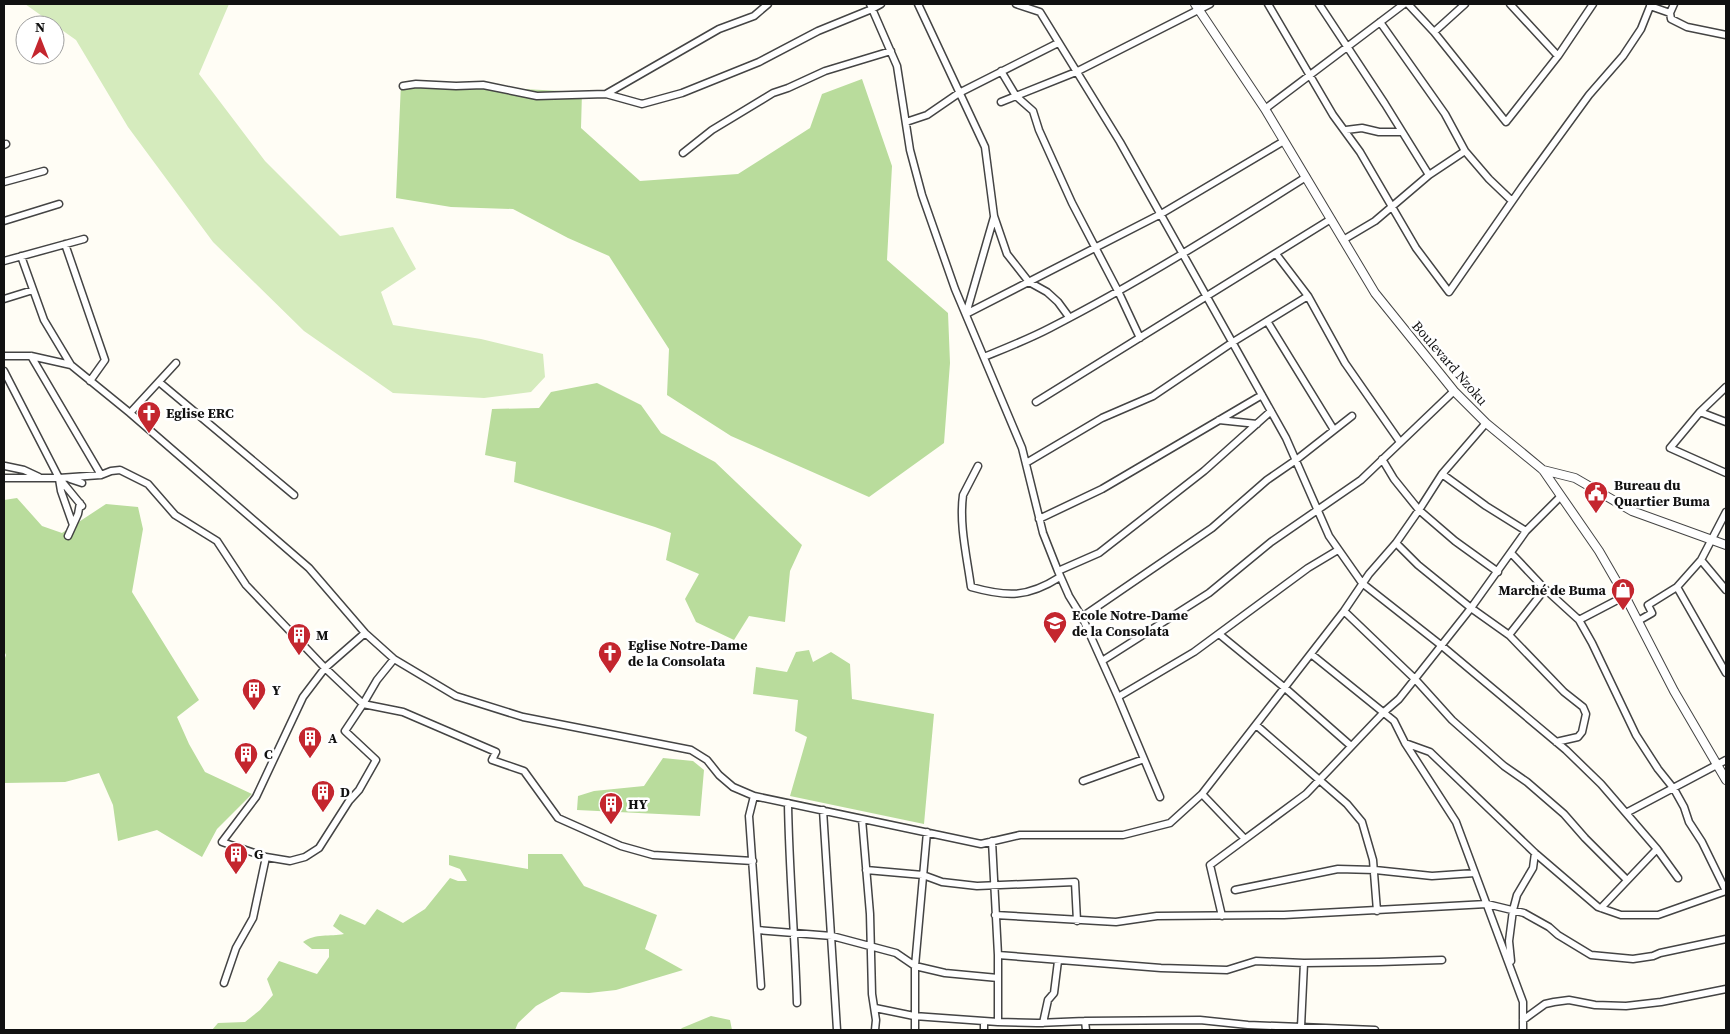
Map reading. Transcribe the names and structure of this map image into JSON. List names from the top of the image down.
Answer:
{
  "streets": {
    "street": ["Boulevard Nzoku"]
  },
  "places": {
    "church": ["Eglise ERC", "Eglise Notre-Dame de la Consolata"],
    "public building": ["Bureau du Quartier Buma"],
    "shop": ["Marché de Buma"],
    "school or university": ["Ecole Notre-Dame de la Consolata"],
    "building": [
      "M",
      "Y",
      "A",
      "C",
      "D",
      "HY",
      "G"
    ]
  },
  "north": "top"
}
